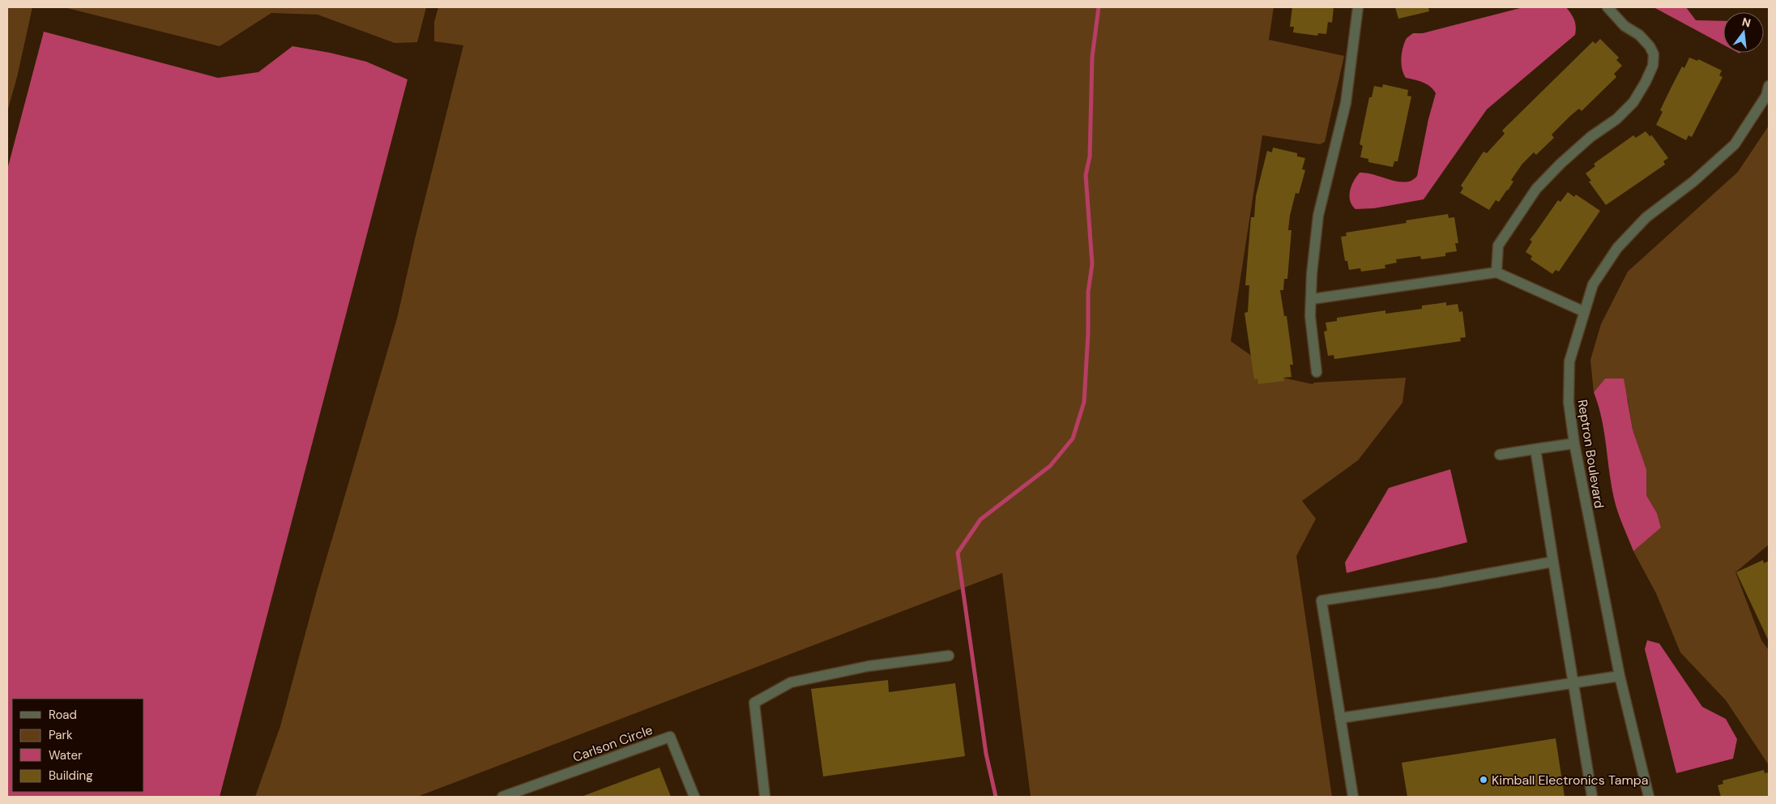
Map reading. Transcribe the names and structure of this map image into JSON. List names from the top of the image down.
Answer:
{
  "streets": {
    "street": ["Reptron Boulevard", "Carlson Circle"]
  },
  "places": ["Kimball Electronics Tampa"],
  "legend": [
    "Road",
    "Park",
    "Water",
    "Building"
  ],
  "north": "top"
}
